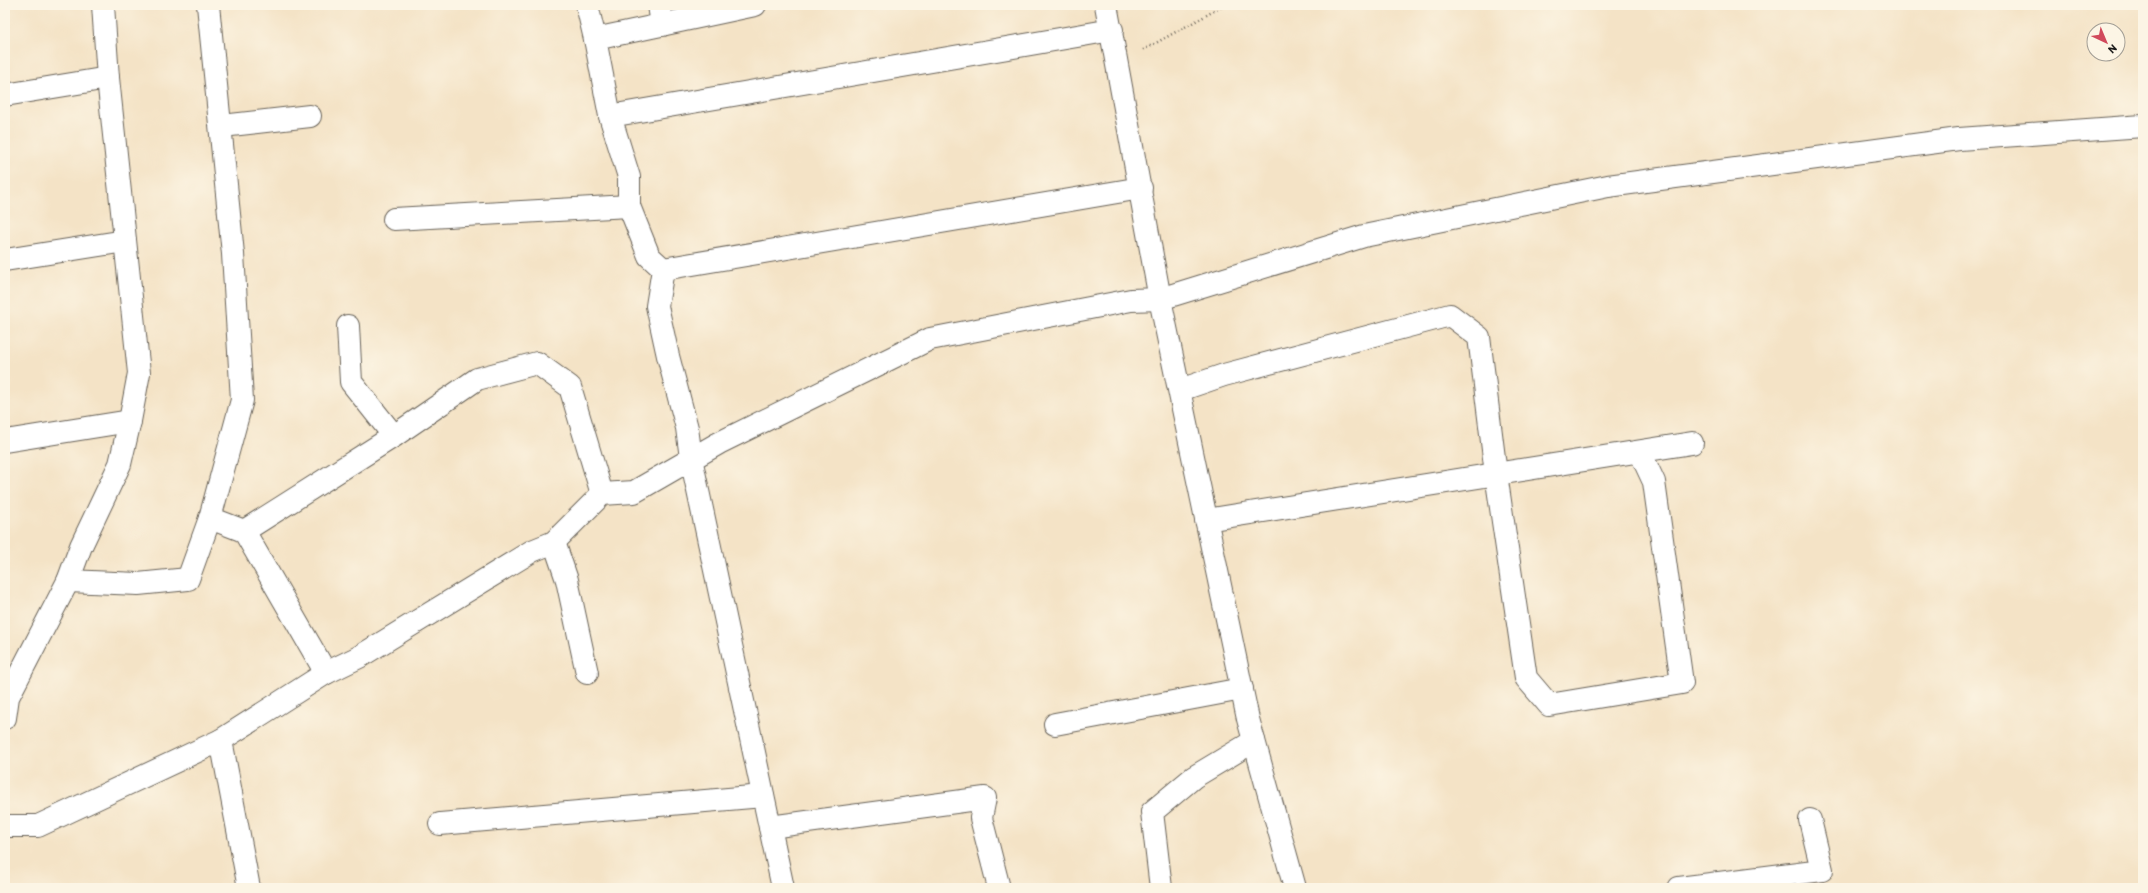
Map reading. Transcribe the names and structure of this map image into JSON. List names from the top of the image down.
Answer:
{
  "north": "bottom right"
}
